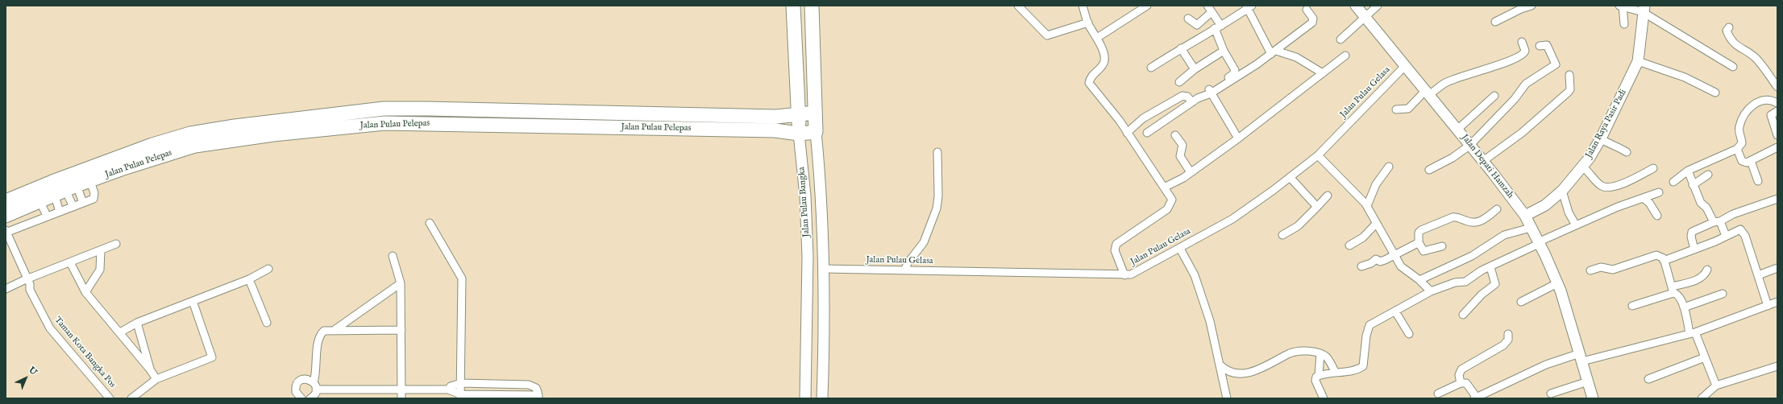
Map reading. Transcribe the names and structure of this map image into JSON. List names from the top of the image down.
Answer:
{
  "streets": {
    "highway": ["Jalan Pulau Pelepas", "Jalan Pulau Bangka"],
    "main road": ["Jalan Raya Pasir Padi", "Jalan Depati Hamzah"],
    "street": ["Jalan Pulau Gelasa", "Taman Kota Bangka Pos"]
  },
  "crossings": [
    ["Jalan Pulau Gelasa", "Jalan Depati Hamzah"],
    ["Jalan Pulau Gelasa", "Jalan Pulau Bangka"],
    ["Jalan Raya Pasir Padi", "Jalan Depati Hamzah"],
    ["Jalan Pulau Pelepas", "Jalan Pulau Bangka"]
  ],
  "north": "top right"
}
